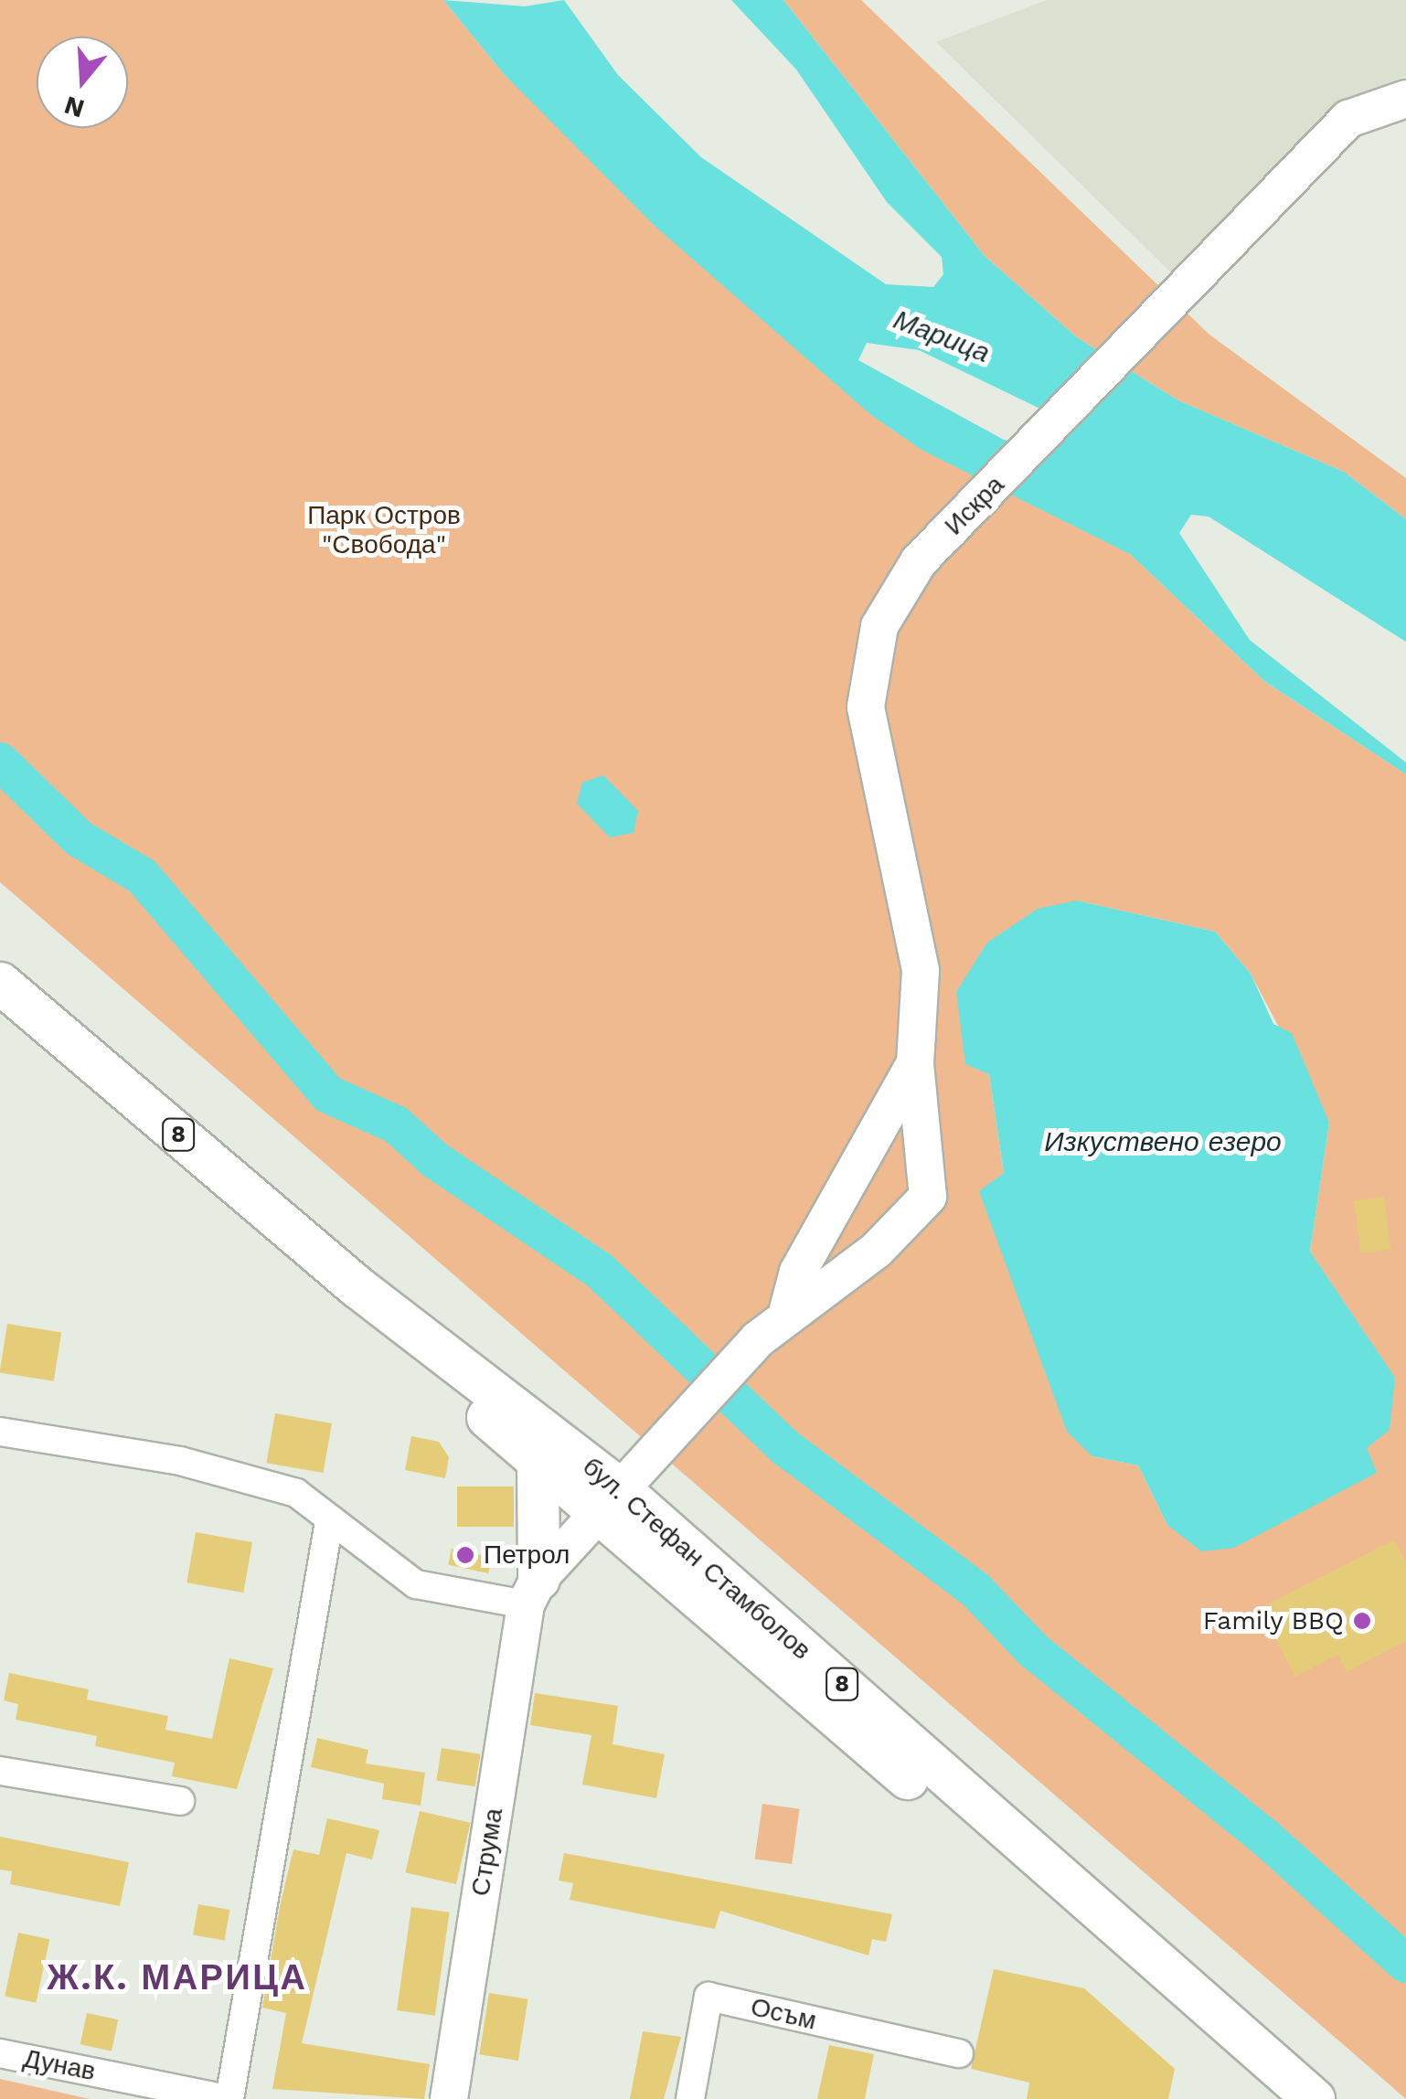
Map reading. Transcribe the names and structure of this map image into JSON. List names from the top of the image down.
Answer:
{
  "streets": {
    "main road": ["8", "бул. Стефан Стамболов"],
    "street": [
      "Искра",
      "Струма",
      "Осъм",
      "Дунав"
    ]
  },
  "crossings": [
    ["Искра", "бул. Стефан Стамболов"],
    ["Искра", "Струма"]
  ],
  "districts": ["Ж.К. МАРИЦА"],
  "water": ["Марица", "Изкуствено езеро"],
  "parks": ["Парк Остров \"Свобода\""],
  "places": ["Петрол", "Family BBQ"],
  "north": "bottom"
}
